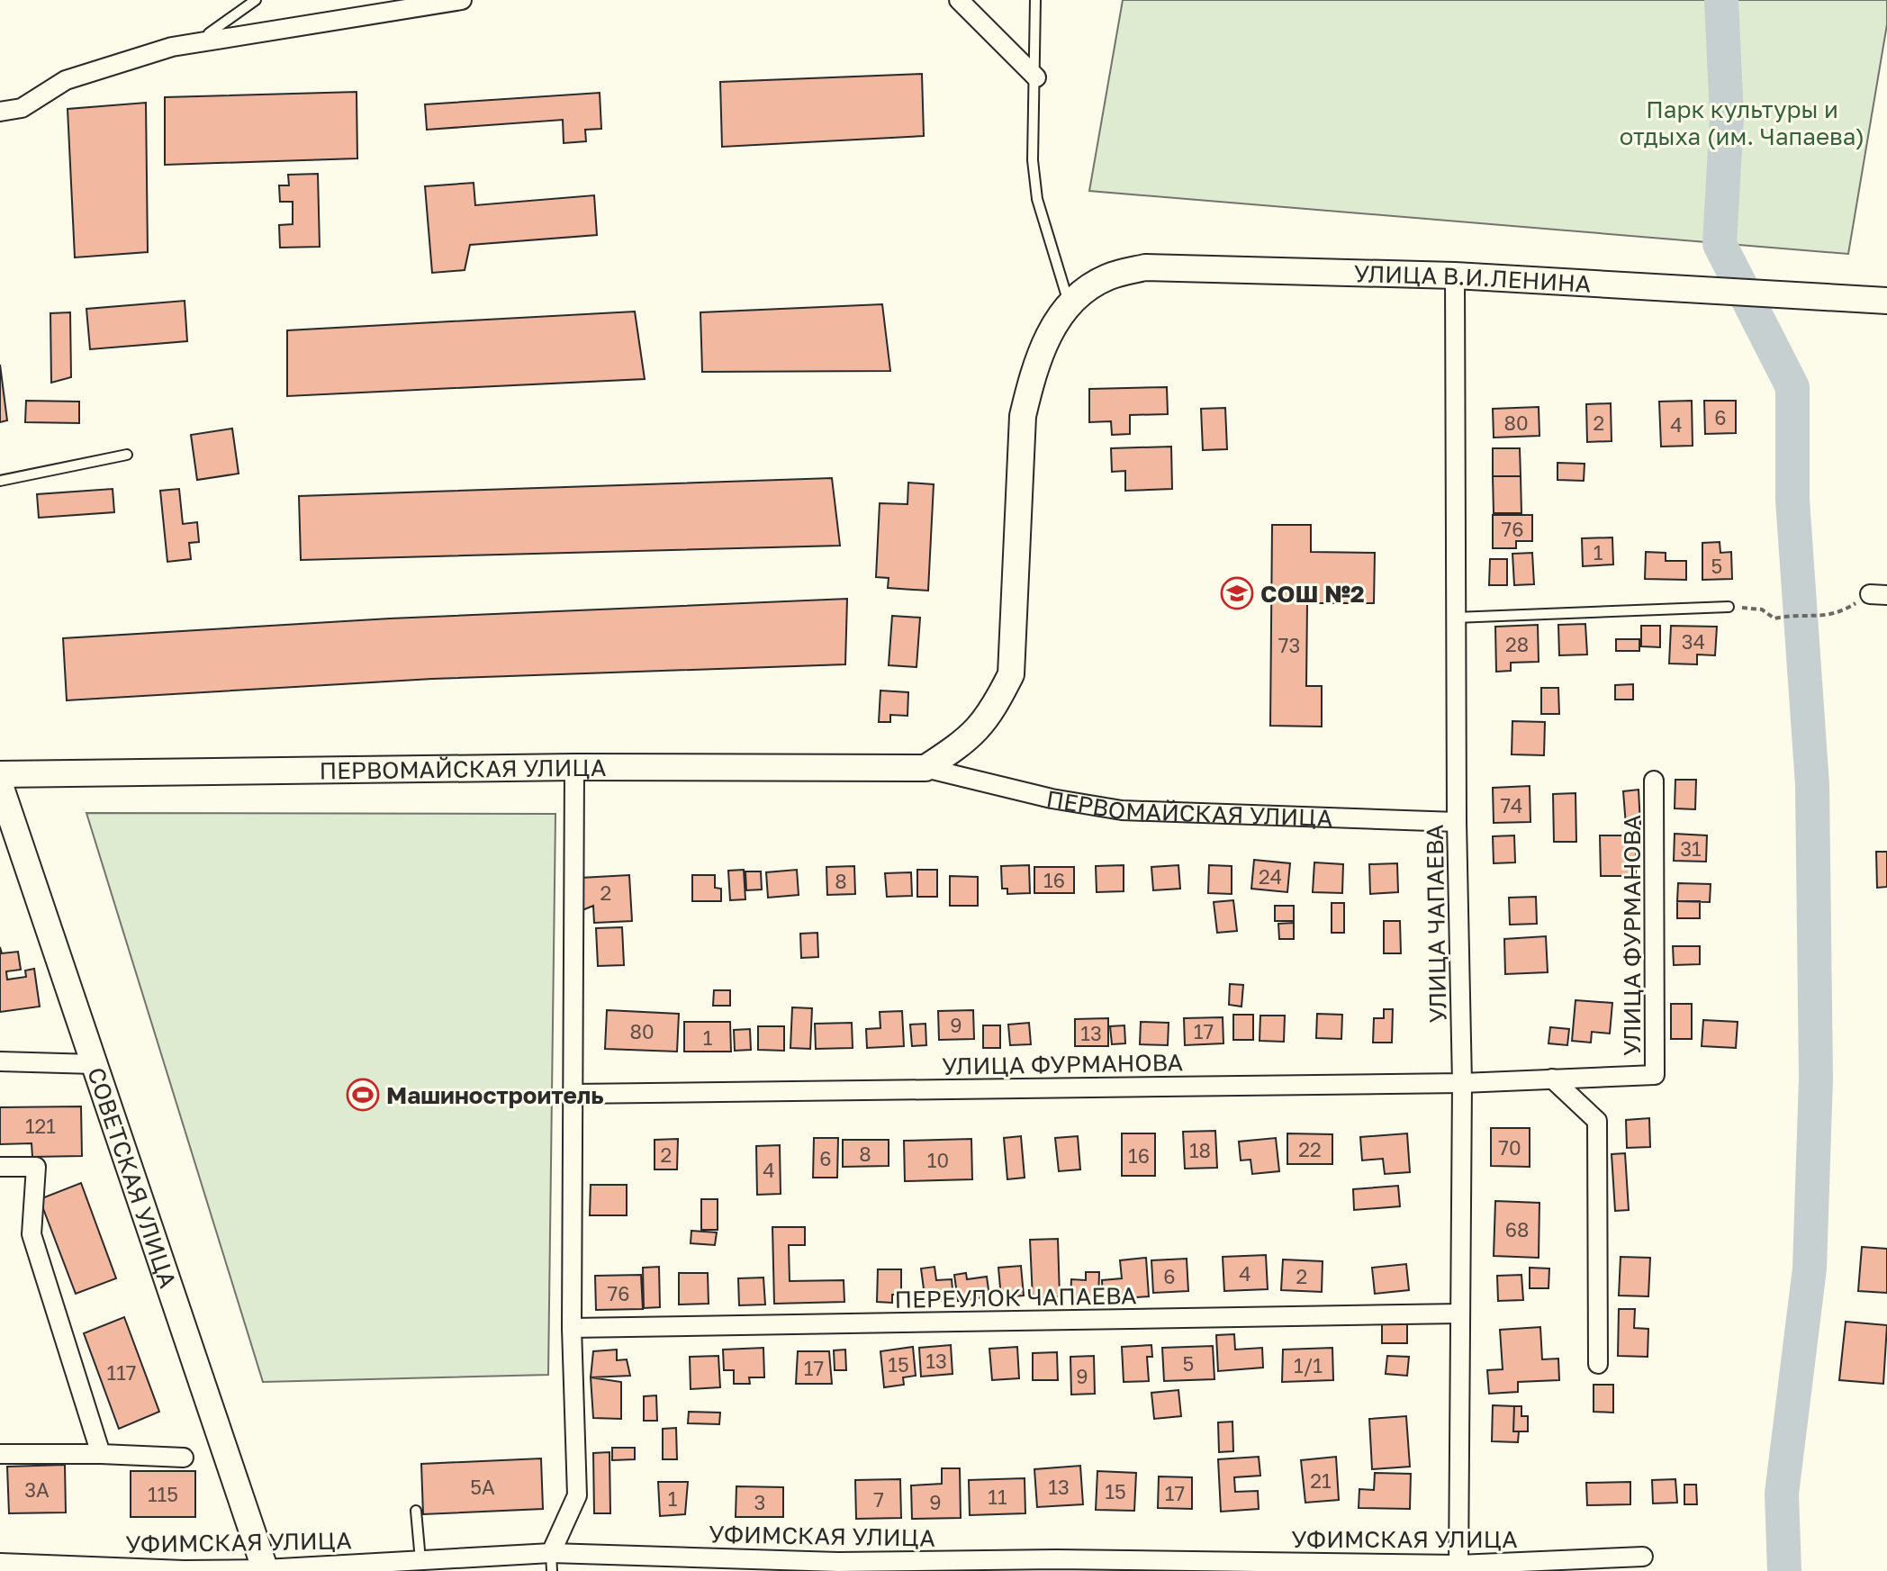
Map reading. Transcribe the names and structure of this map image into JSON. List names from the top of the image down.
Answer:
{
  "streets": {
    "main road": ["УЛИЦА В.И.ЛЕНИНА", "ПЕРВОМАЙСКАЯ УЛИЦА", "СОВЕТСКАЯ УЛИЦА"],
    "street": [
      "УЛИЦА ЧАПАЕВА",
      "УЛИЦА ФУРМАНОВА",
      "ПЕРЕУЛОК ЧАПАЕВА",
      "УФИМСКАЯ УЛИЦА"
    ]
  },
  "crossings": [
    ["УЛИЦА В.И.ЛЕНИНА", "УЛИЦА ЧАПАЕВА"],
    ["ПЕРВОМАЙСКАЯ УЛИЦА", "УЛИЦА ЧАПАЕВА"],
    ["УЛИЦА ЧАПАЕВА", "УЛИЦА ФУРМАНОВА"],
    ["УЛИЦА ЧАПАЕВА", "ПЕРЕУЛОК ЧАПАЕВА"],
    ["УЛИЦА ЧАПАЕВА", "УФИМСКАЯ УЛИЦА"],
    ["СОВЕТСКАЯ УЛИЦА", "УФИМСКАЯ УЛИЦА"]
  ],
  "parks": ["Парк культуры и отдыха (им. Чапаева)"],
  "places": {
    "school or university": ["СОШ №2"],
    "sports": ["Машиностроитель"]
  },
  "house_numbers": [
    "6",
    "80",
    "2",
    "4",
    "76",
    "1",
    "5",
    "34",
    "28",
    "73",
    "74",
    "31",
    "24",
    "16",
    "8",
    "2",
    "9",
    "80",
    "17",
    "13",
    "1",
    "121",
    "70",
    "22",
    "18",
    "8",
    "2",
    "16",
    "6",
    "10",
    "4",
    "68",
    "4",
    "6",
    "2",
    "76",
    "13",
    "5",
    "15",
    "1/1",
    "17",
    "117",
    "9",
    "21",
    "5А",
    "13",
    "3А",
    "15",
    "17",
    "115",
    "11",
    "1",
    "7",
    "3",
    "9"
  ]
}
